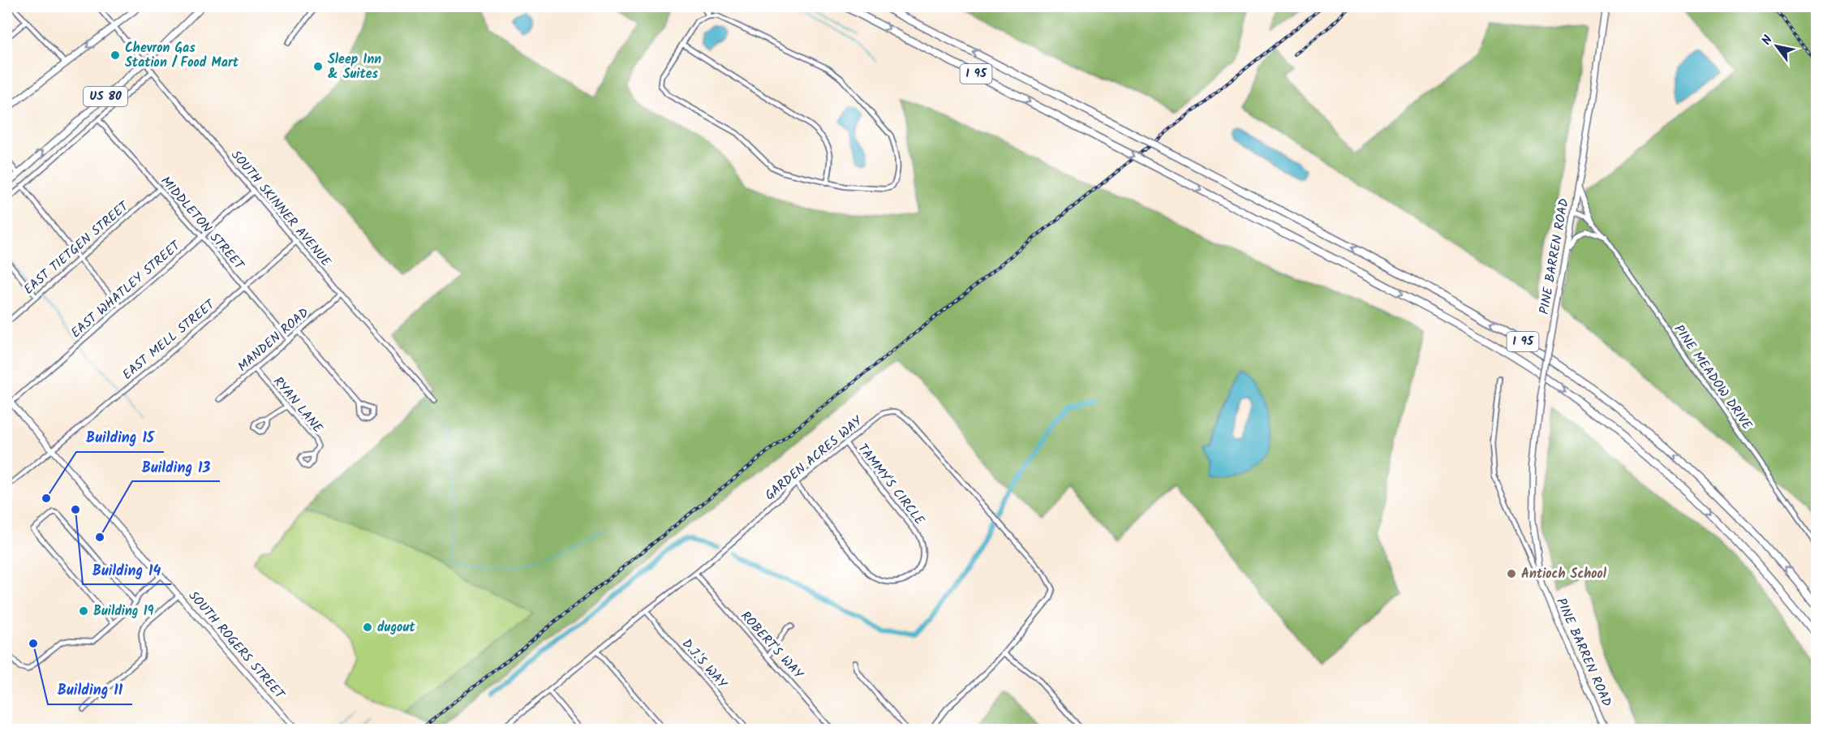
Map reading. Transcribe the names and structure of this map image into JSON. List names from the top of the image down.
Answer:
{
  "streets": {
    "highway": ["I 95"],
    "main road": ["US 80", "PINE BARREN ROAD", "SOUTH ROGERS STREET"],
    "street": [
      "SOUTH SKINNER AVENUE",
      "MIDDLETON STREET",
      "EAST TIETGEN STREET",
      "EAST WHATLEY STREET",
      "EAST MELL STREET",
      "MANDEN ROAD",
      "PINE MEADOW DRIVE",
      "RYAN LANE",
      "GARDEN ACRES WAY",
      "TAMMY'S CIRCLE",
      "ROBERT'S WAY",
      "D.J.'S WAY"
    ]
  },
  "crossings": [
    ["US 80", "SOUTH SKINNER AVENUE"],
    ["SOUTH SKINNER AVENUE", "EAST WHATLEY STREET"],
    ["SOUTH SKINNER AVENUE", "EAST MELL STREET"],
    ["SOUTH SKINNER AVENUE", "MANDEN ROAD"],
    ["MIDDLETON STREET", "EAST TIETGEN STREET"],
    ["MIDDLETON STREET", "EAST WHATLEY STREET"],
    ["MIDDLETON STREET", "EAST MELL STREET"],
    ["MIDDLETON STREET", "MANDEN ROAD"],
    ["EAST WHATLEY STREET", "SOUTH ROGERS STREET"],
    ["EAST MELL STREET", "SOUTH ROGERS STREET"],
    ["MANDEN ROAD", "RYAN LANE"],
    ["GARDEN ACRES WAY", "TAMMY'S CIRCLE"],
    ["GARDEN ACRES WAY", "ROBERT'S WAY"],
    ["GARDEN ACRES WAY", "D.J.'S WAY"]
  ],
  "places": [
    "Chevron Gas Station / Food Mart",
    "Sleep Inn & Suites",
    "Building 15",
    "Building 14",
    "Building 13",
    "Antioch School",
    "Building 19",
    "dugout",
    "Building 11"
  ],
  "north": "top left"
}
